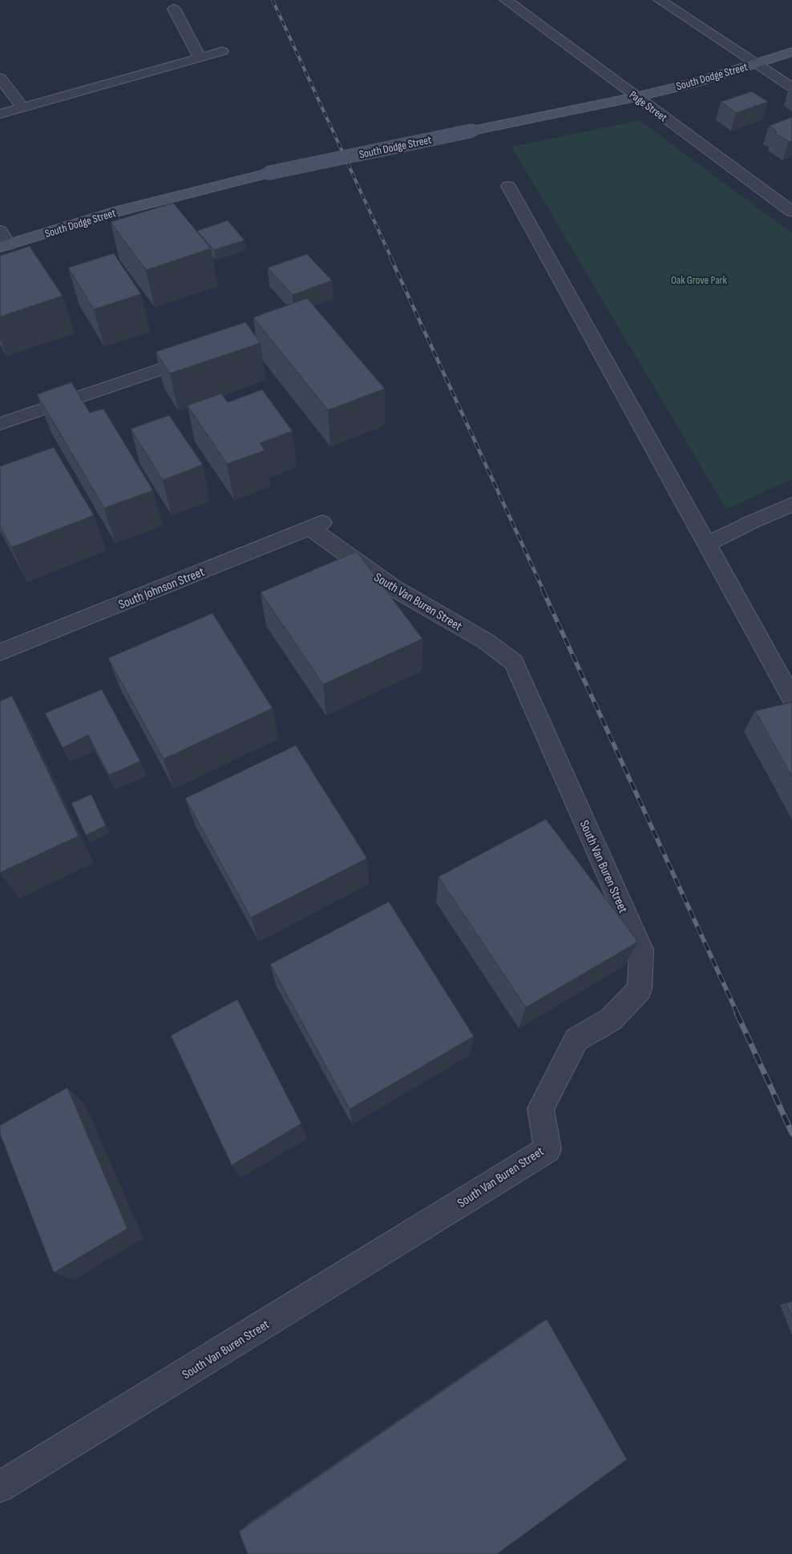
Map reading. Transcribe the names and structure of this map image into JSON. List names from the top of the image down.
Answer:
{
  "streets": {
    "main road": ["South Dodge Street"],
    "street": ["Page Street", "South Johnson Street", "South Van Buren Street"]
  },
  "crossings": [
    ["South Dodge Street", "Page Street"],
    ["South Johnson Street", "South Van Buren Street"]
  ],
  "parks": ["Oak Grove Park"]
}
